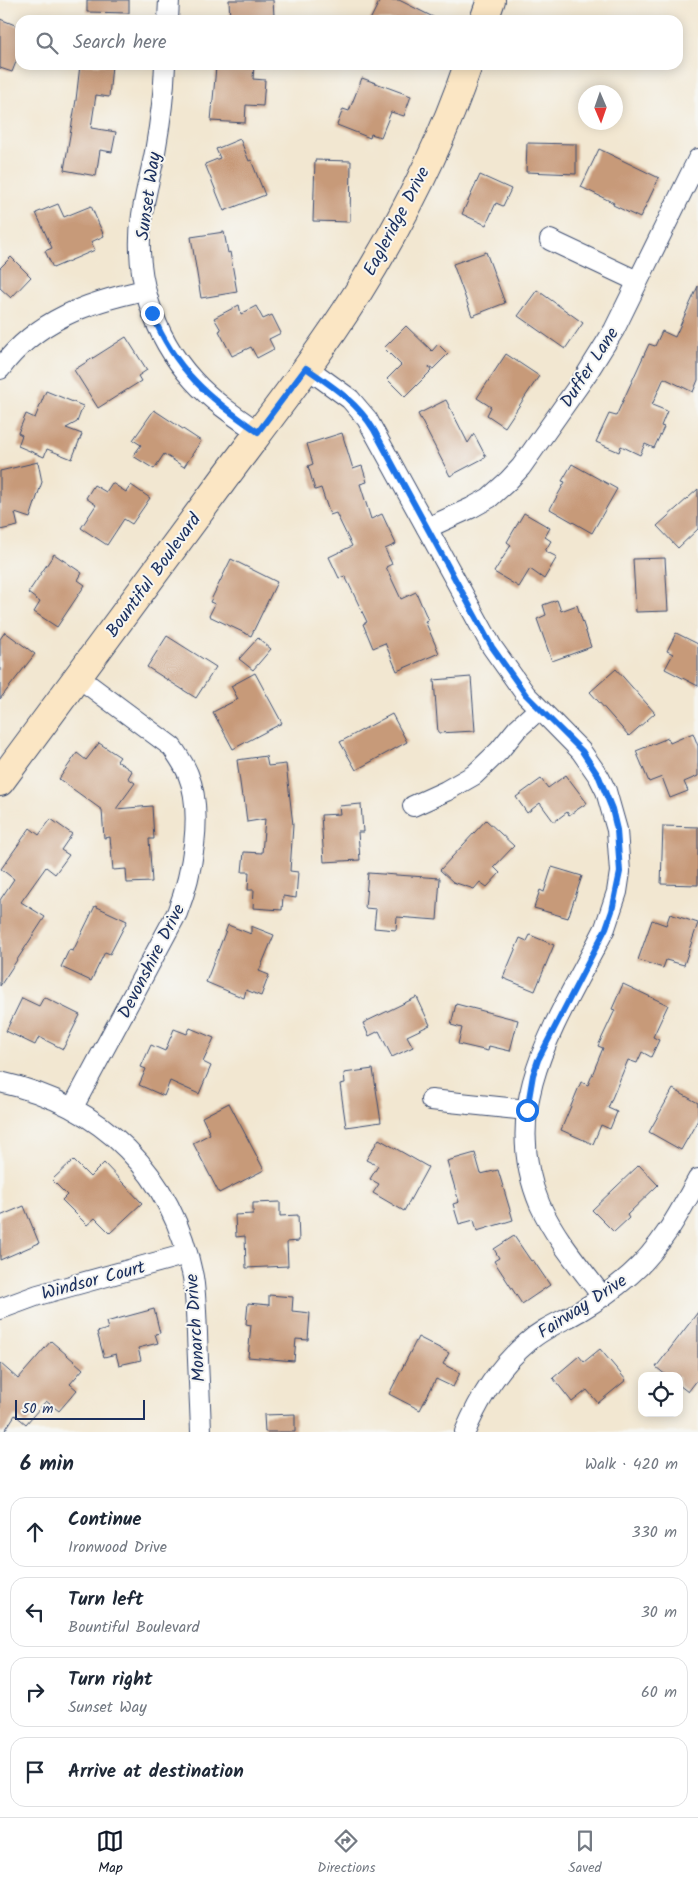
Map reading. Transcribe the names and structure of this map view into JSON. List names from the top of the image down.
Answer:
{
  "streets": {
    "main road": ["Eagleridge Drive", "Bountiful Boulevard"],
    "street": [
      "Sunset Way",
      "Duffer Lane",
      "Devonshire Drive",
      "Windsor Court",
      "Fairway Drive",
      "Monarch Drive"
    ]
  },
  "crossings": [
    ["Sunset Way", "Bountiful Boulevard"],
    ["Eagleridge Drive", "Bountiful Boulevard"],
    ["Bountiful Boulevard", "Devonshire Drive"],
    ["Devonshire Drive", "Monarch Drive"],
    ["Windsor Court", "Monarch Drive"]
  ],
  "scale_bar": "50 m",
  "north": "bottom",
  "page": {
    "search": "Search here",
    "scale": "50 m",
    "heading": ["6 min", "Walk · 420 m"],
    "list": [
      ["Continue", "Ironwood Drive", "330 m"],
      ["Turn left", "Bountiful Boulevard", "30 m"],
      ["Turn right", "Sunset Way", "60 m"],
      "Arrive at destination"
    ],
    "nav": ["Map", "Directions", "Saved"]
  }
}
